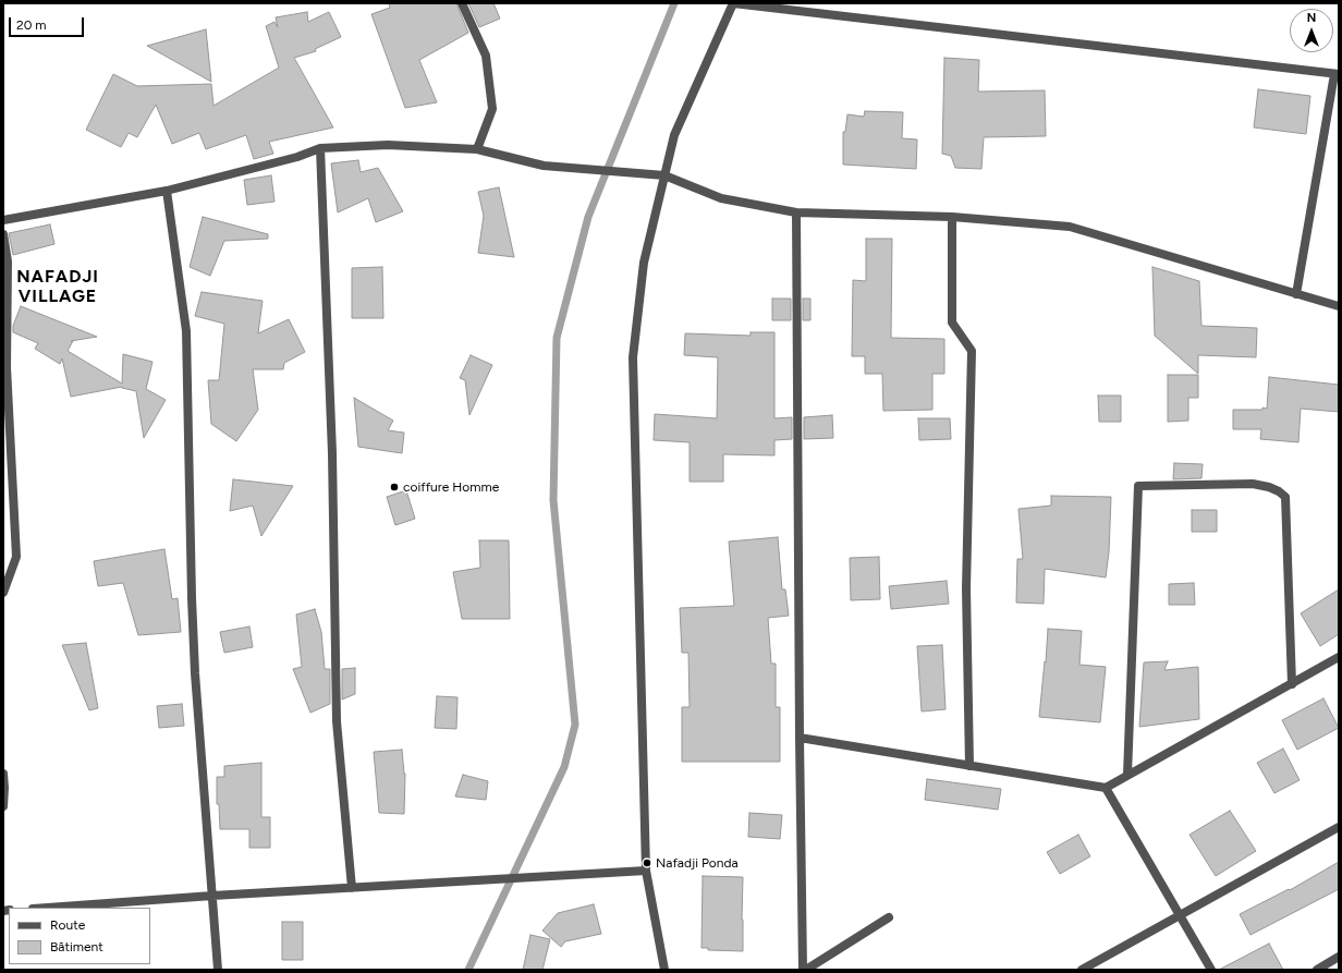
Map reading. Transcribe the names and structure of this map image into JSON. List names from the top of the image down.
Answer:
{
  "districts": ["NAFADJI VILLAGE"],
  "places": ["coiffure Homme", "Nafadji Ponda"],
  "legend": ["Route", "Bâtiment"],
  "scale_bar": "20 m",
  "north": "top"
}
